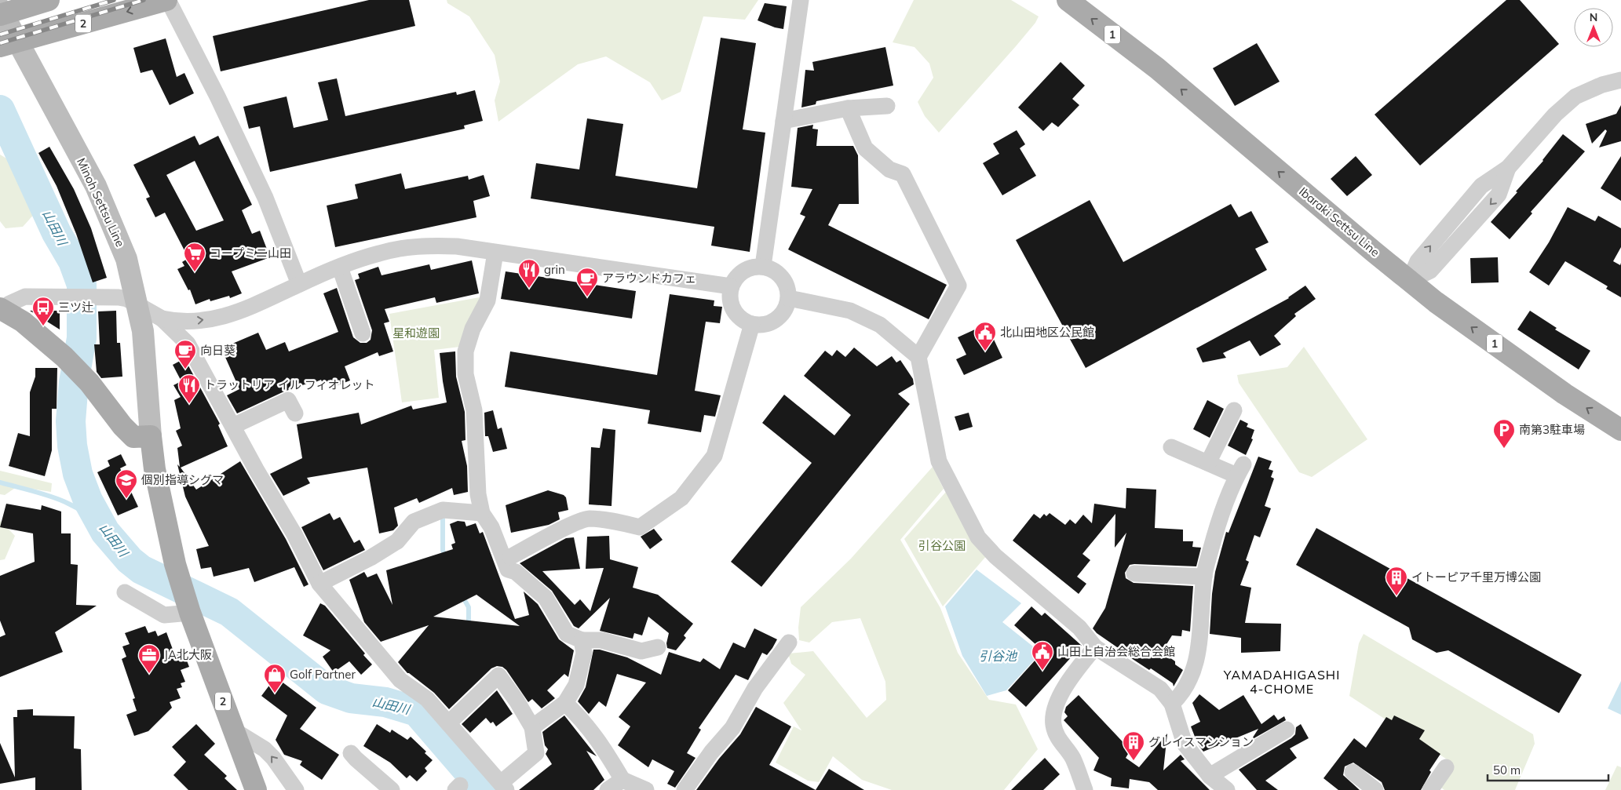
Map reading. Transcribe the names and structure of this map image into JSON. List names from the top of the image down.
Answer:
{
  "streets": {
    "main road": [
      "2",
      "1",
      "Minoh Settsu Line",
      "Ibaraki Settsu Line"
    ]
  },
  "crossings": [
    ["2", "Minoh Settsu Line"]
  ],
  "one_way": ["Ibaraki Settsu Line"],
  "districts": ["YAMADAHIGASHI 4-CHOME"],
  "water": ["山田川", "引谷池"],
  "parks": ["星和遊園", "引谷公園"],
  "places": {
    "supermarket": ["コープミニ山田"],
    "restaurant": ["grin", "トラットリア イル フィオレット"],
    "cafe": ["アラウンドカフェ", "向日葵"],
    "bus stop": ["三ツ辻"],
    "public building": ["北山田地区公民館", "山田上自治会総合会館"],
    "parking": ["南第3駐車場"],
    "school or university": ["個別指導シグマ"],
    "building": ["イトーピア千里万博公園", "グレイスマンション"],
    "office": ["JA北大阪"],
    "shop": ["Golf Partner"]
  },
  "scale_bar": "50 m",
  "north": "top"
}
